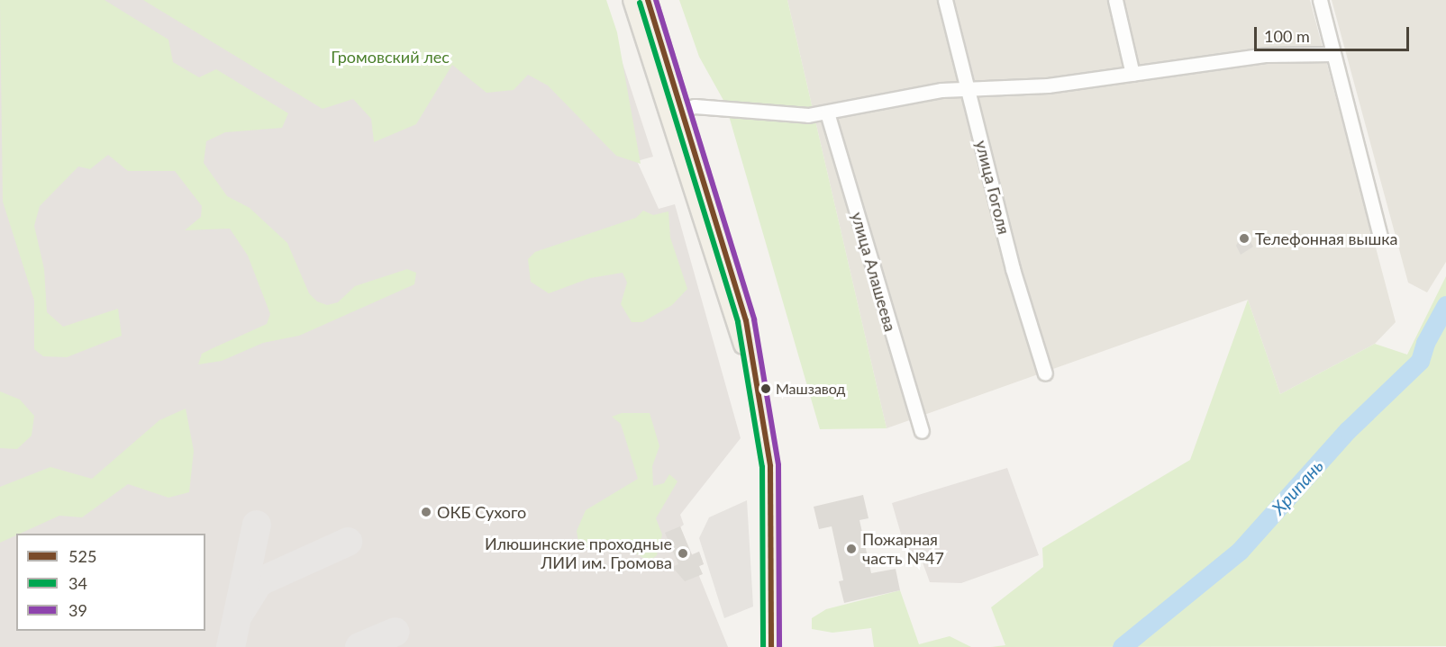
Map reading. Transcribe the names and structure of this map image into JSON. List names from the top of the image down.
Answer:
{
  "streets": {
    "street": ["улица Гоголя", "улица Алашеева"]
  },
  "water": ["Хрипань"],
  "parks": ["Громовский лес"],
  "places": [
    "Телефонная вышка",
    "Машзавод",
    "ОКБ Сухого",
    "Пожарная часть №47",
    "Илюшинские проходные ЛИИ им. Громова"
  ],
  "lines": ["transit line 525", "transit line 39", "transit line 34"],
  "legend": ["525", "34", "39"],
  "scale_bar": "100 m"
}
